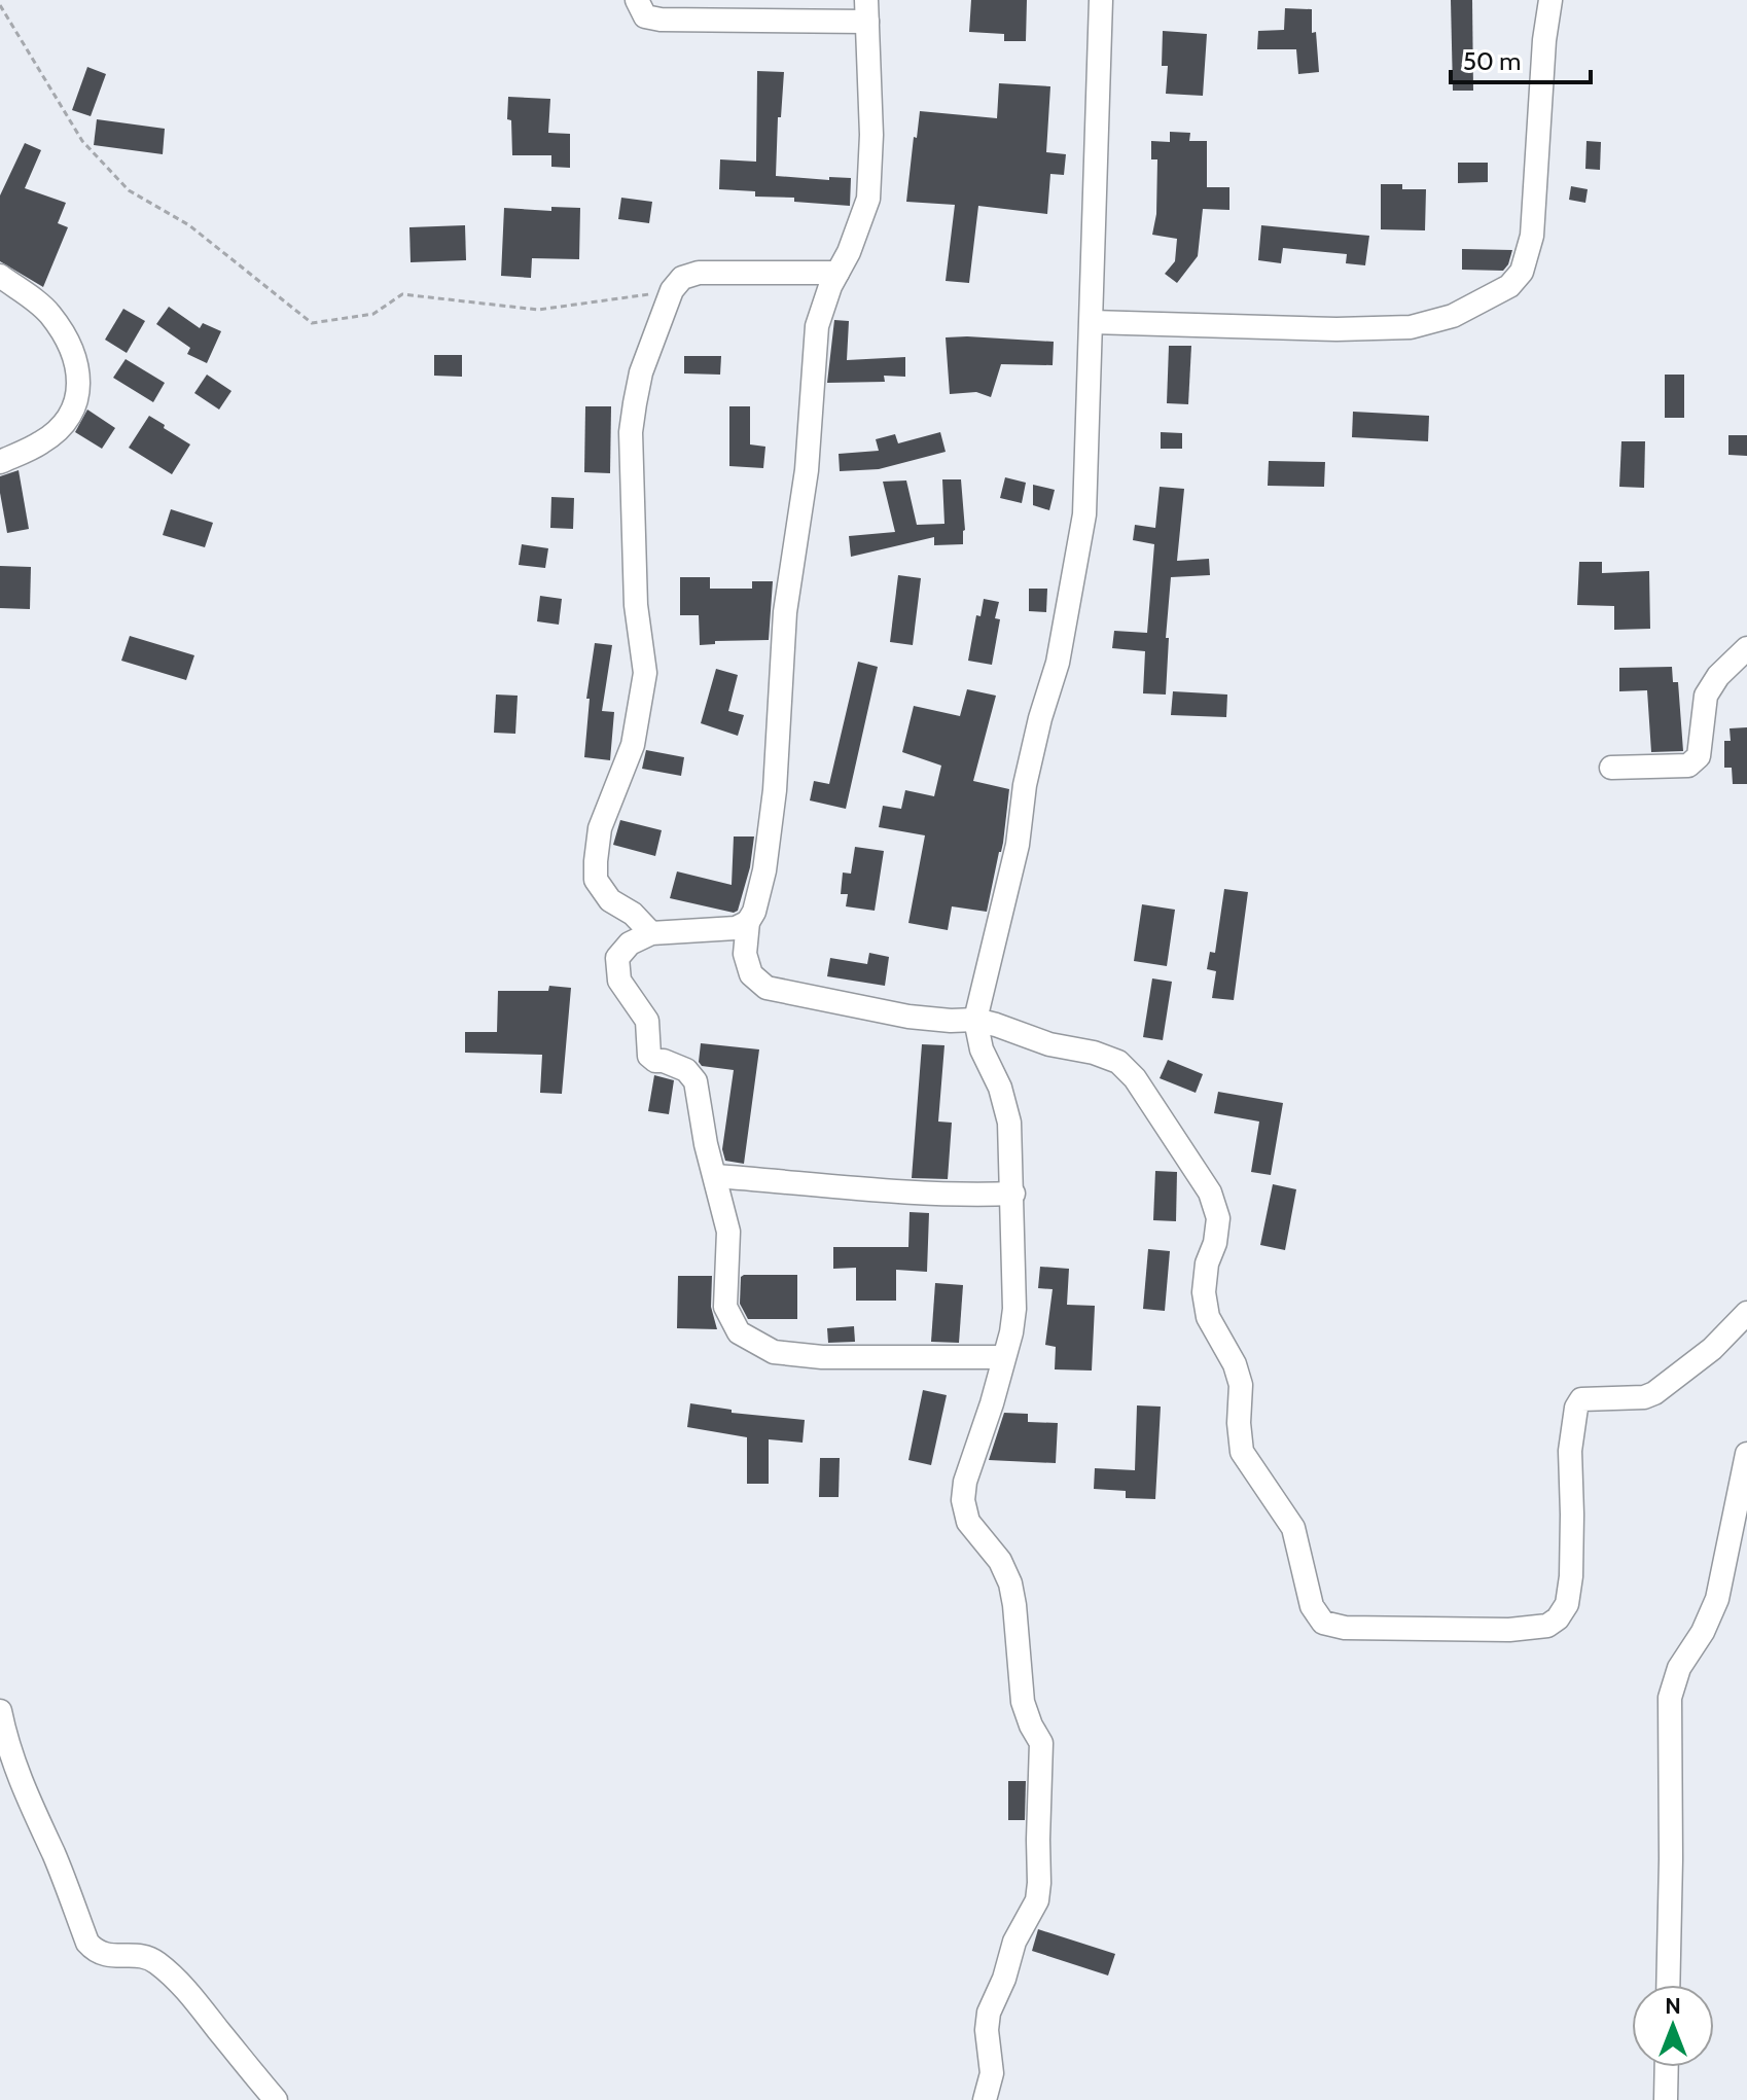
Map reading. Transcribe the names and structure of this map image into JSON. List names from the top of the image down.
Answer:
{
  "scale_bar": "50 m",
  "north": "top"
}
